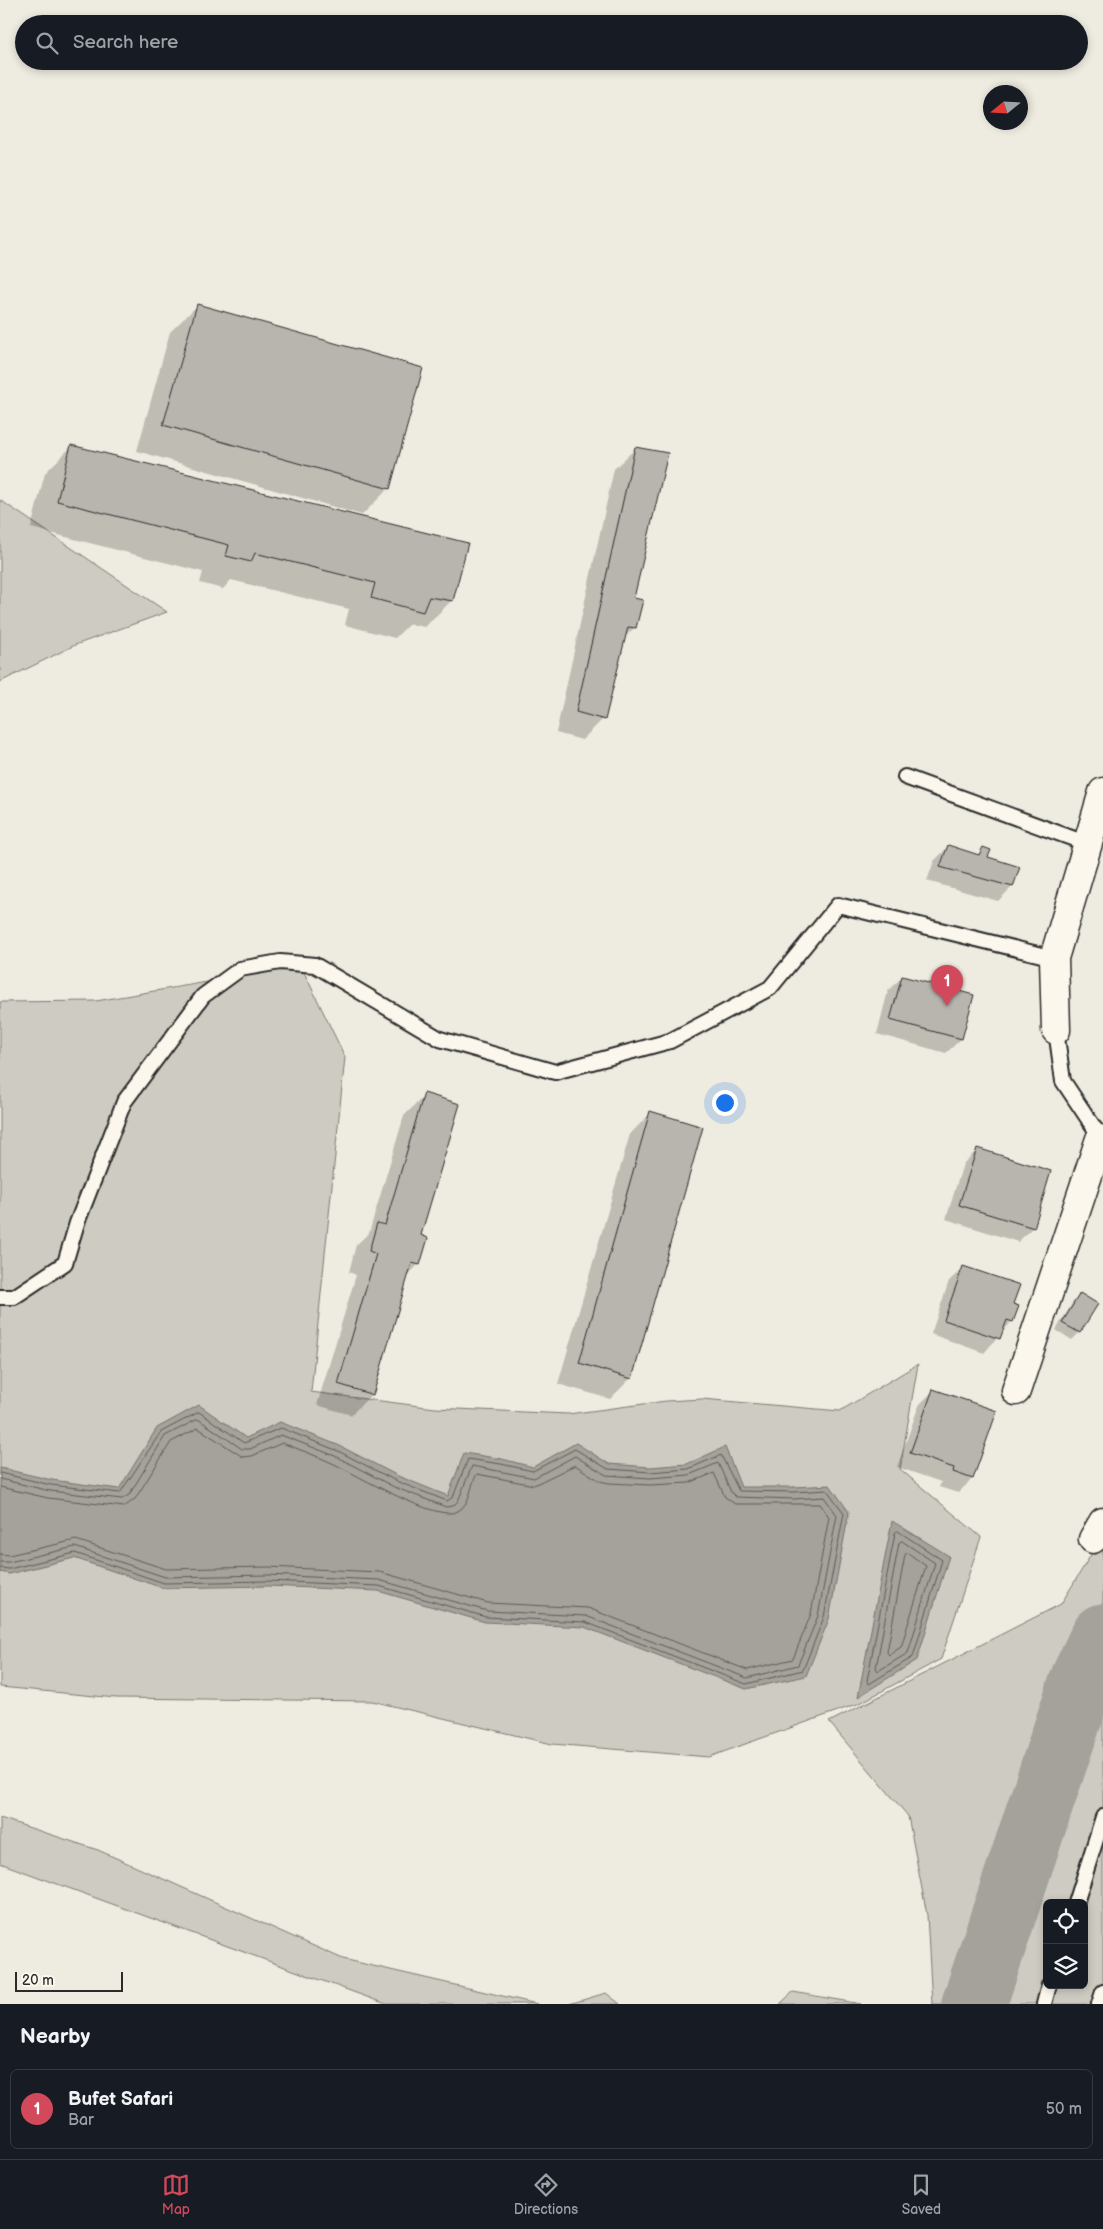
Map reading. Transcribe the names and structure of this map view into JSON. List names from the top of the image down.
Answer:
{
  "scale_bar": "20 m",
  "north": "left",
  "page": {
    "search": "Search here",
    "pins": "1",
    "scale": "20 m",
    "heading": "Nearby",
    "list": [
      {
        "mark": "1",
        "name": "Bufet Safari",
        "note": "Bar",
        "value": "50 m"
      }
    ],
    "nav": ["Map", "Directions", "Saved"]
  }
}
